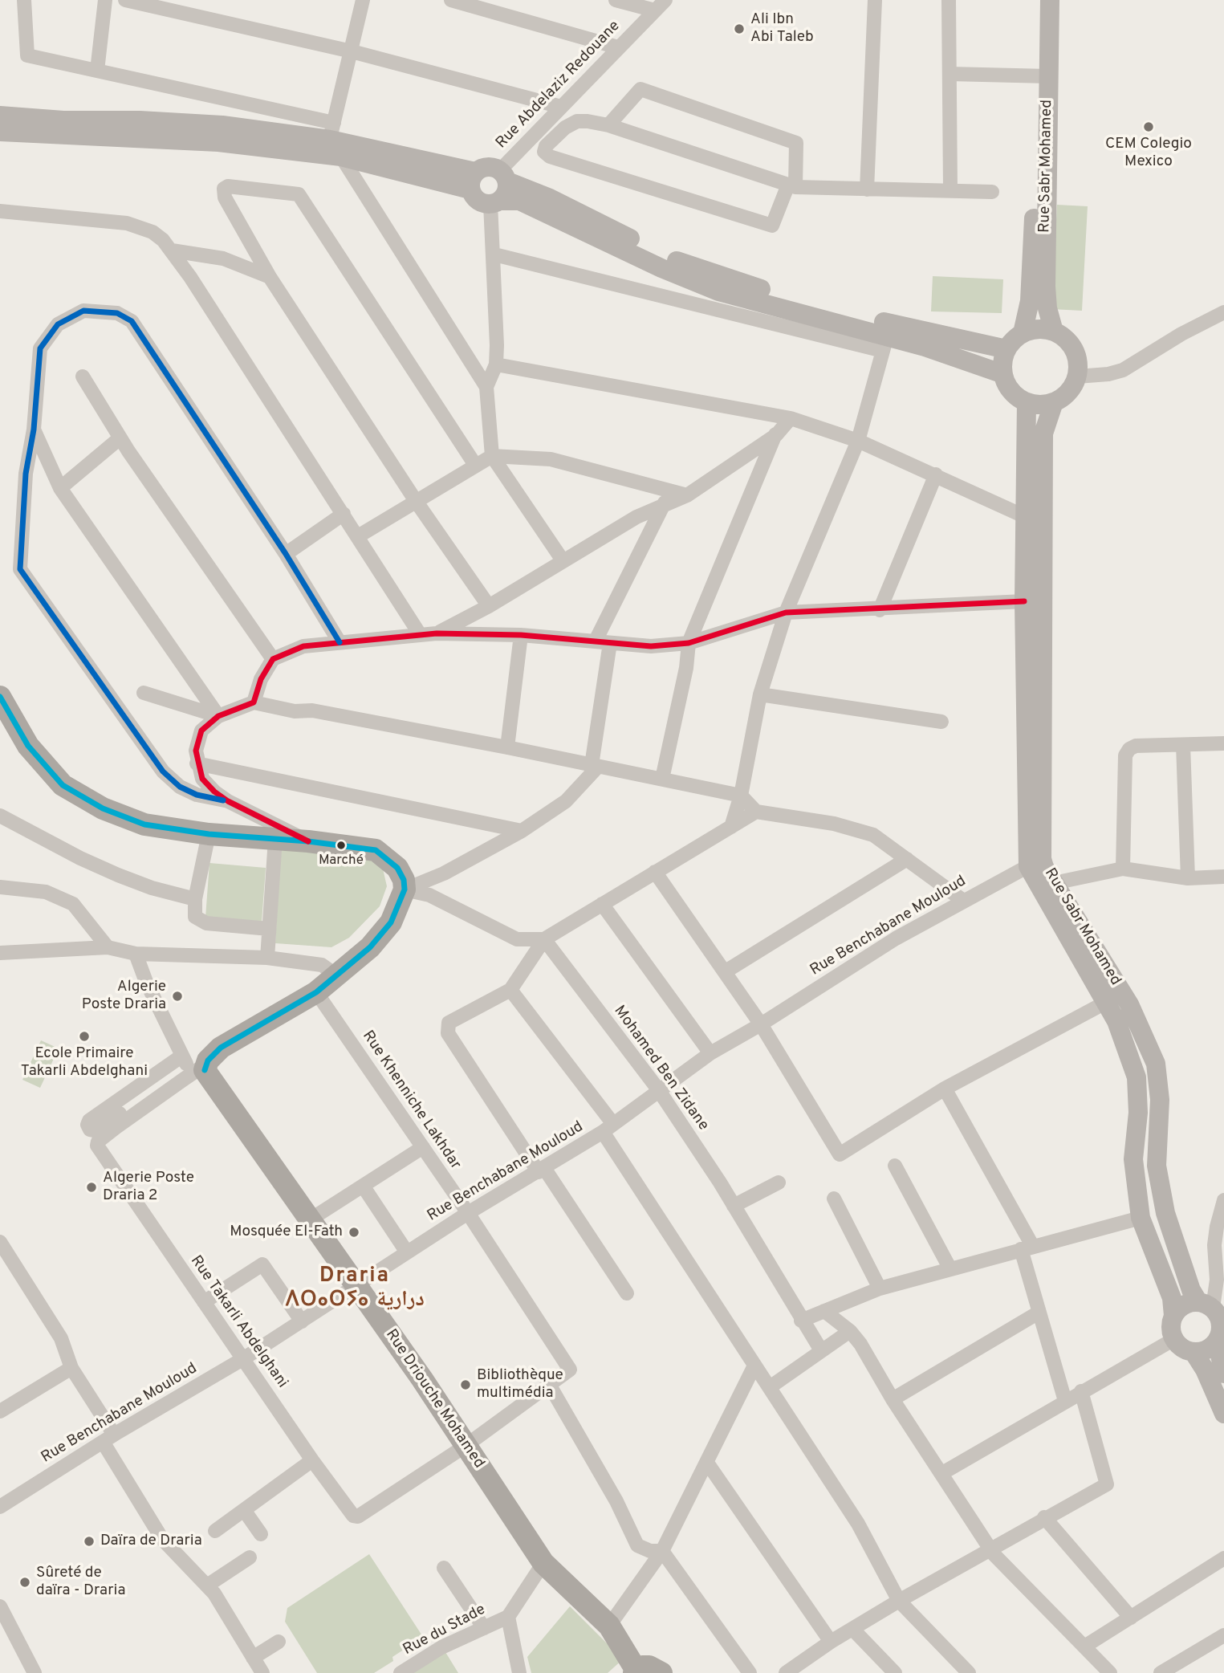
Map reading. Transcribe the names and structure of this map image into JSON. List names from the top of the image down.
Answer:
{
  "streets": {
    "main road": ["Rue Sabr Mohamed", "Rue Driouche Mohamed"],
    "street": [
      "Rue Abdelaziz Redouane",
      "Rue Benchabane Mouloud",
      "Mohamed Ben Zidane",
      "Rue Khenniche Lakhdar",
      "Rue Takarli Abdelghani",
      "Rue du Stade"
    ]
  },
  "crossings": [
    ["Rue Benchabane Mouloud", "Mohamed Ben Zidane"],
    ["Rue Benchabane Mouloud", "Rue Khenniche Lakhdar"],
    ["Rue Benchabane Mouloud", "Rue Takarli Abdelghani"],
    ["Rue Benchabane Mouloud", "Rue Driouche Mohamed"],
    ["Rue Takarli Abdelghani", "Rue Driouche Mohamed"],
    ["Rue Driouche Mohamed", "Rue du Stade"]
  ],
  "districts": ["Draria ⴷⵔⴰⵔⵢⴰ درارية"],
  "places": [
    "Ali Ibn Abi Taleb",
    "CEM Colegio Mexico",
    "Marché",
    "Algerie Poste Draria",
    "Ecole Primaire Takarli Abdelghani",
    "Algerie Poste Draria 2",
    "Mosquée El-Fath",
    "Bibliothèque multimédia",
    "Daïra de Draria",
    "Sûreté de daïra - Draria"
  ]
}
